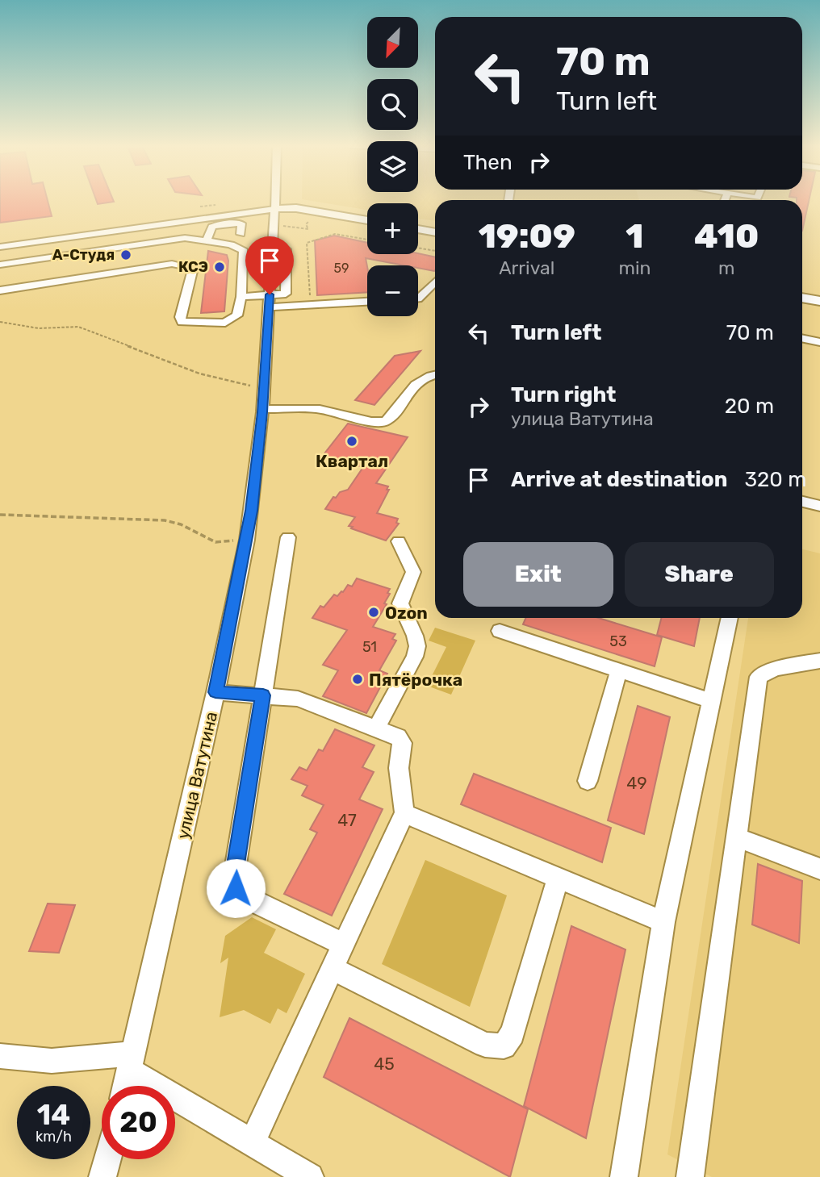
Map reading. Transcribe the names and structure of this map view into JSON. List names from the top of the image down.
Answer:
{
  "streets": {
    "main road": ["улица Ватутина"]
  },
  "places": [
    "А-Студя",
    "КСЭ",
    "Квартал",
    "Ozon",
    "Пятёрочка"
  ],
  "house_numbers": [
    "59",
    "53",
    "51",
    "49",
    "47",
    "45"
  ],
  "north": "bottom left",
  "page": {
    "map_buttons": ["+", "−"],
    "turn": ["70 m", "Turn left"],
    "then": "Then",
    "eta": [
      "19:09",
      "Arrival",
      "1",
      "min",
      "410",
      "m"
    ],
    "list": [
      {
        "name": "Turn left",
        "value": "70 m"
      },
      {
        "name": "Turn right",
        "note": "улица Ватутина",
        "value": "20 m"
      },
      {
        "name": "Arrive at destination",
        "value": "320 m"
      }
    ],
    "buttons": ["Exit", "Share"],
    "speed": "14 km/h",
    "limit": "20"
  }
}
